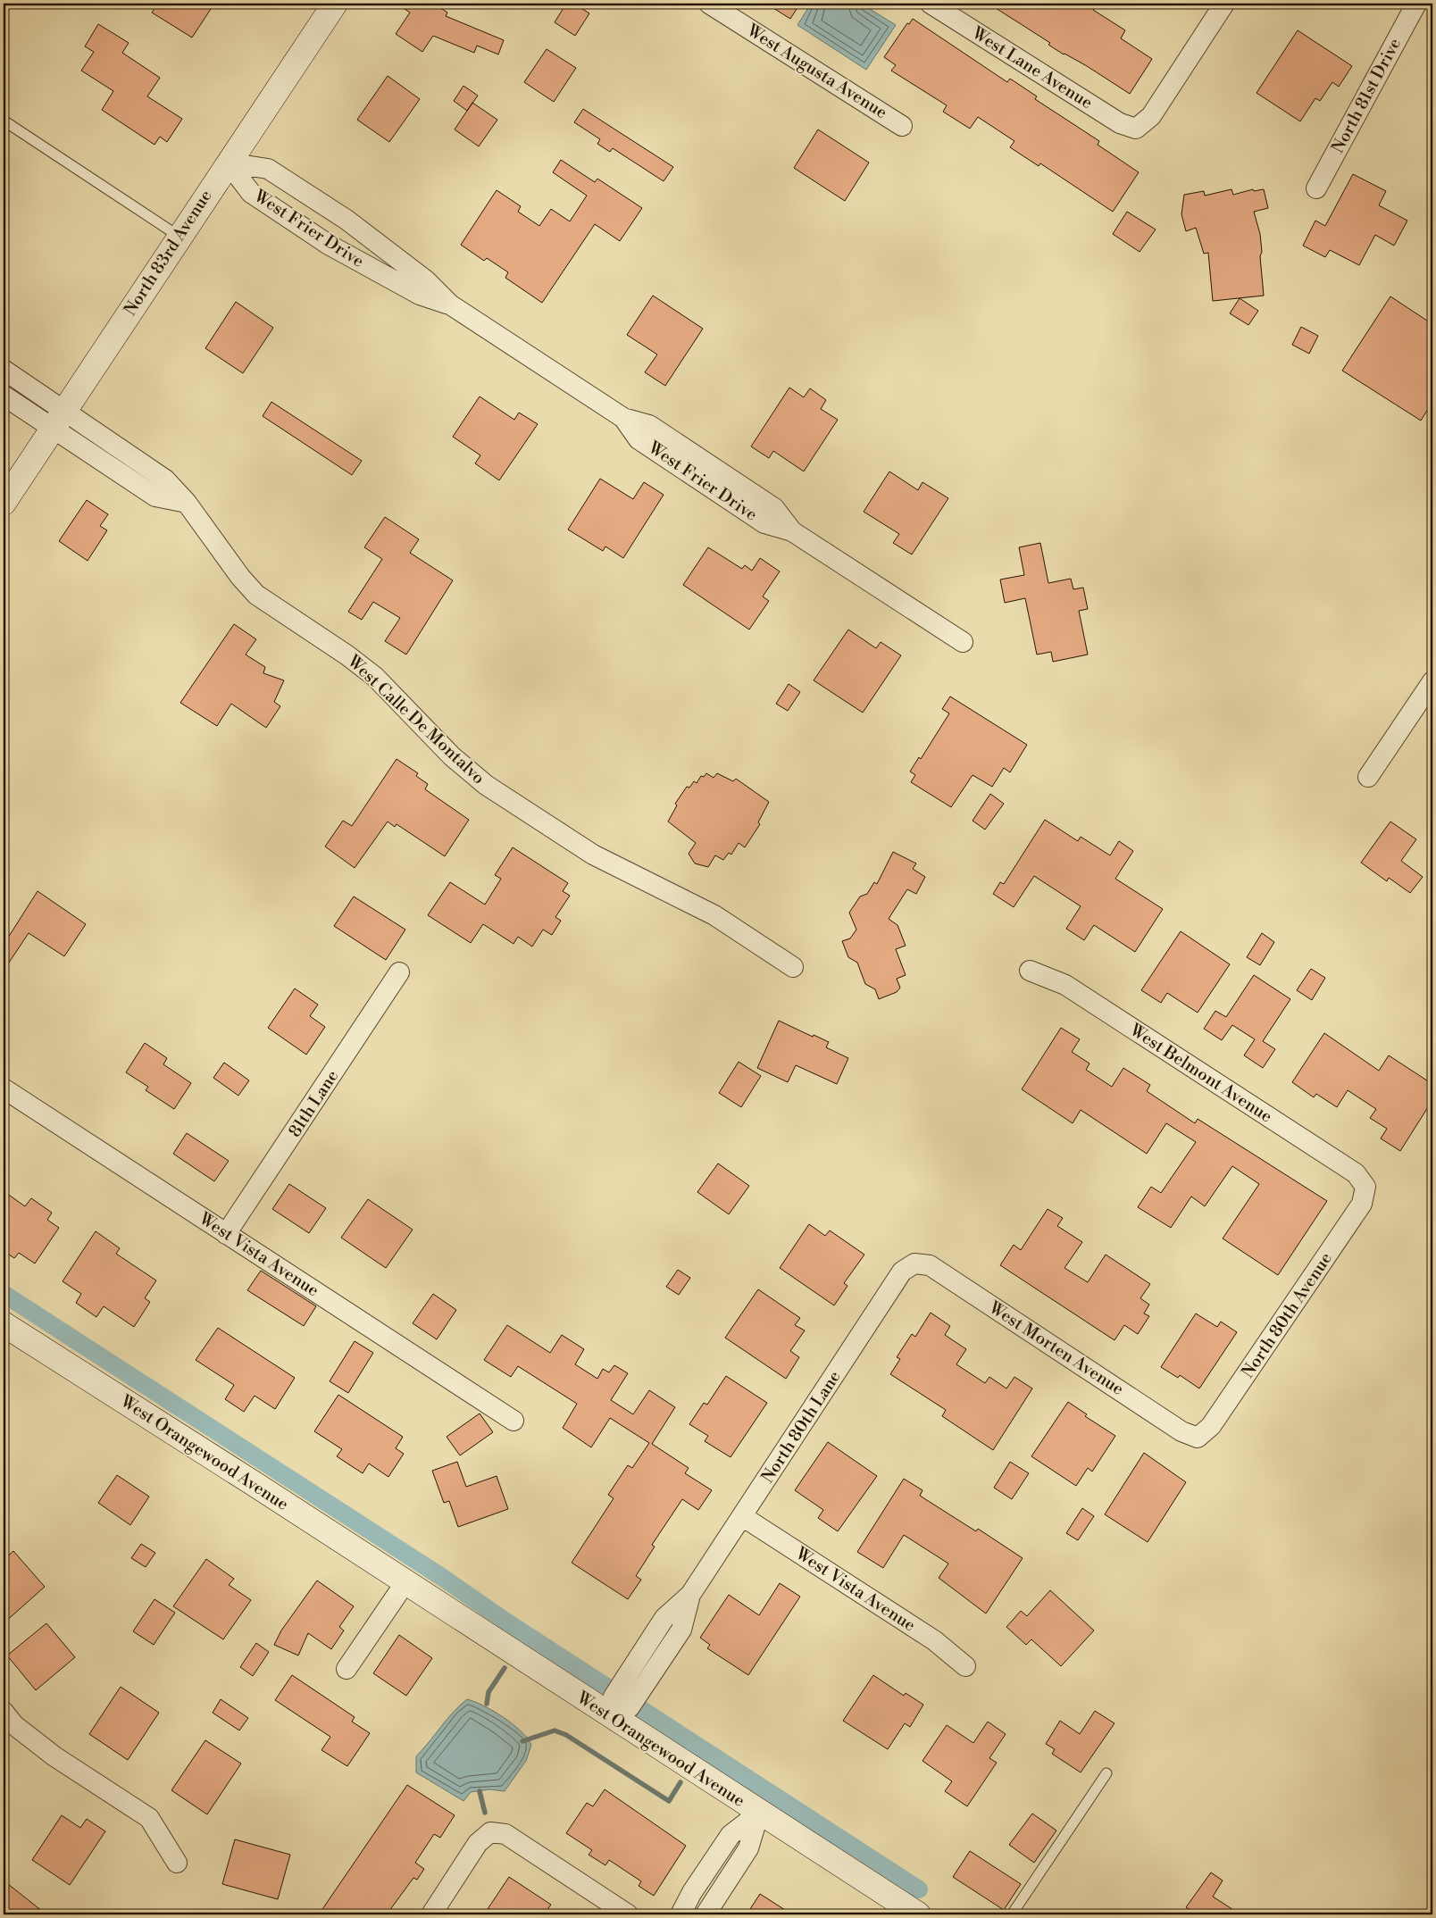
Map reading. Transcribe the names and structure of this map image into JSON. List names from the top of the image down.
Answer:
{
  "streets": {
    "street": [
      "West Lane Avenue",
      "West Augusta Avenue",
      "North 81st Drive",
      "West Frier Drive",
      "North 83rd Avenue",
      "West Calle De Montalvo",
      "West Belmont Avenue",
      "81th Lane",
      "West Vista Avenue",
      "North 80th Avenue",
      "West Morten Avenue",
      "North 80th Lane",
      "West Orangewood Avenue"
    ]
  },
  "crossings": [
    ["West Frier Drive", "North 83rd Avenue"],
    ["North 83rd Avenue", "West Calle De Montalvo"],
    ["West Belmont Avenue", "North 80th Avenue"],
    ["81th Lane", "West Vista Avenue"],
    ["West Vista Avenue", "North 80th Lane"],
    ["North 80th Avenue", "West Morten Avenue"],
    ["West Morten Avenue", "North 80th Lane"],
    ["North 80th Lane", "West Orangewood Avenue"]
  ]
}
